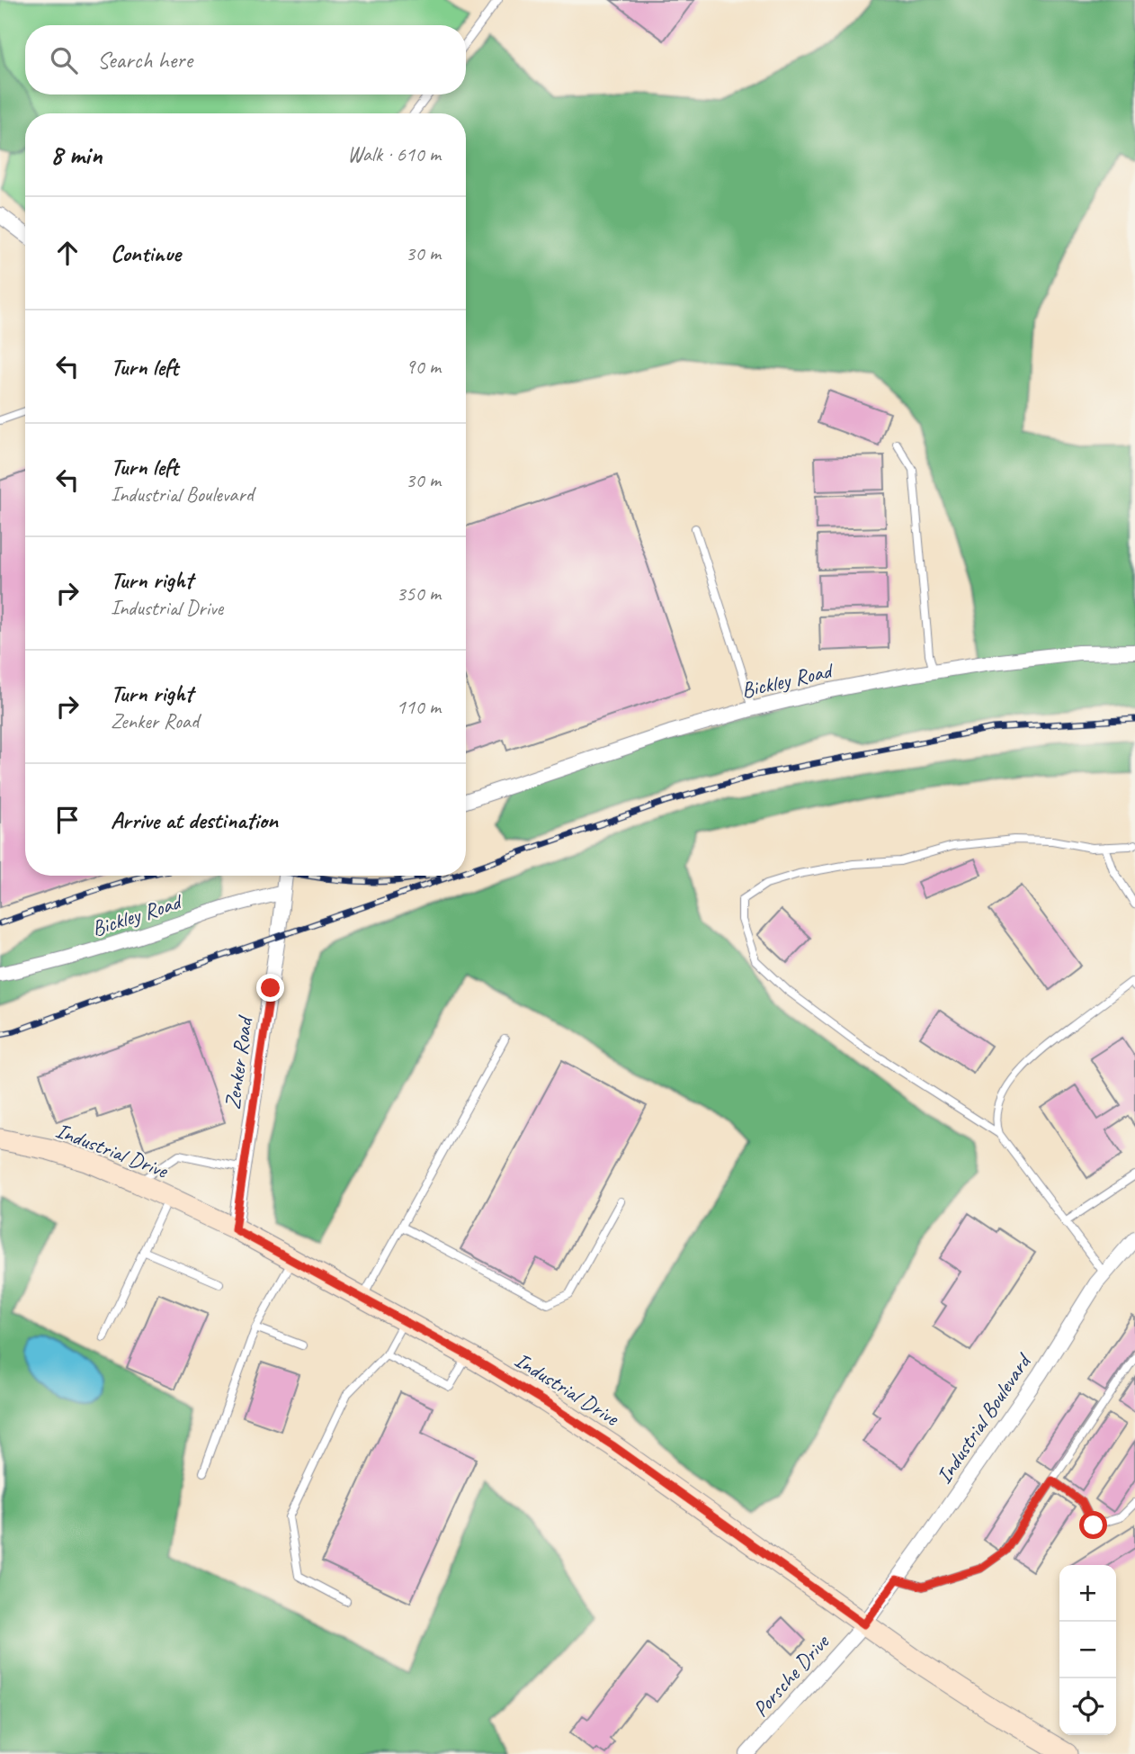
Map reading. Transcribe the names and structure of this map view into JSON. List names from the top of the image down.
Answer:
{
  "streets": {
    "street": [
      "Bickley Road",
      "Zenker Road",
      "Industrial Drive",
      "Industrial Boulevard",
      "Porsche Drive"
    ]
  },
  "crossings": [
    ["Bickley Road", "Zenker Road"],
    ["Zenker Road", "Industrial Drive"],
    ["Industrial Drive", "Industrial Boulevard"],
    ["Industrial Drive", "Porsche Drive"],
    ["Industrial Boulevard", "Porsche Drive"]
  ],
  "page": {
    "search": "Search here",
    "heading": ["8 min", "Walk · 610 m"],
    "list": [
      ["Continue", "30 m"],
      ["Turn left", "90 m"],
      ["Turn left", "Industrial Boulevard", "30 m"],
      ["Turn right", "Industrial Drive", "350 m"],
      ["Turn right", "Zenker Road", "110 m"],
      "Arrive at destination"
    ],
    "map_buttons": ["+", "−"]
  }
}
